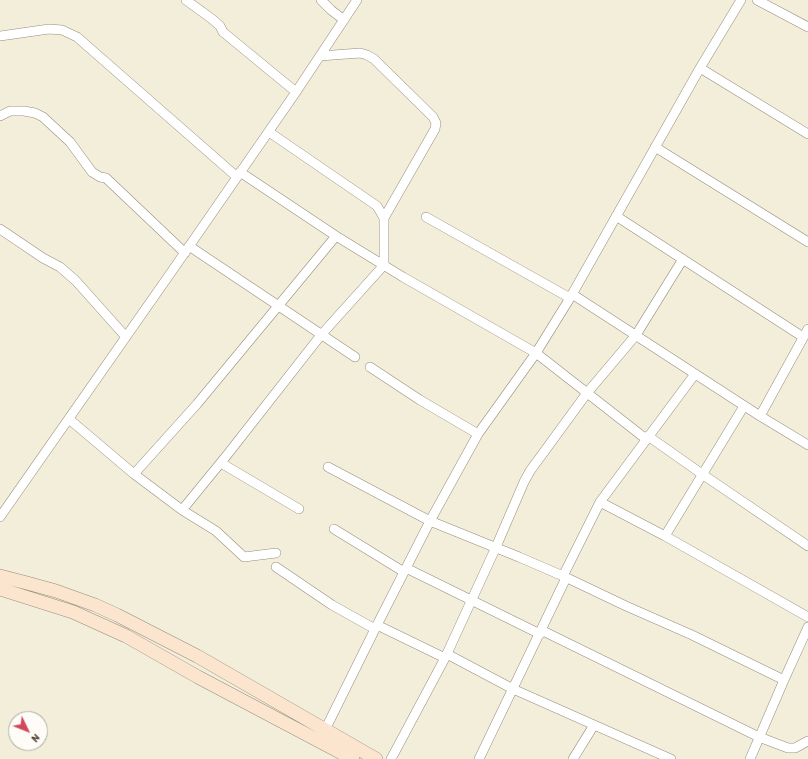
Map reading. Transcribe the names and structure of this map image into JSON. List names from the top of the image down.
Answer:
{
  "north": "bottom right"
}
